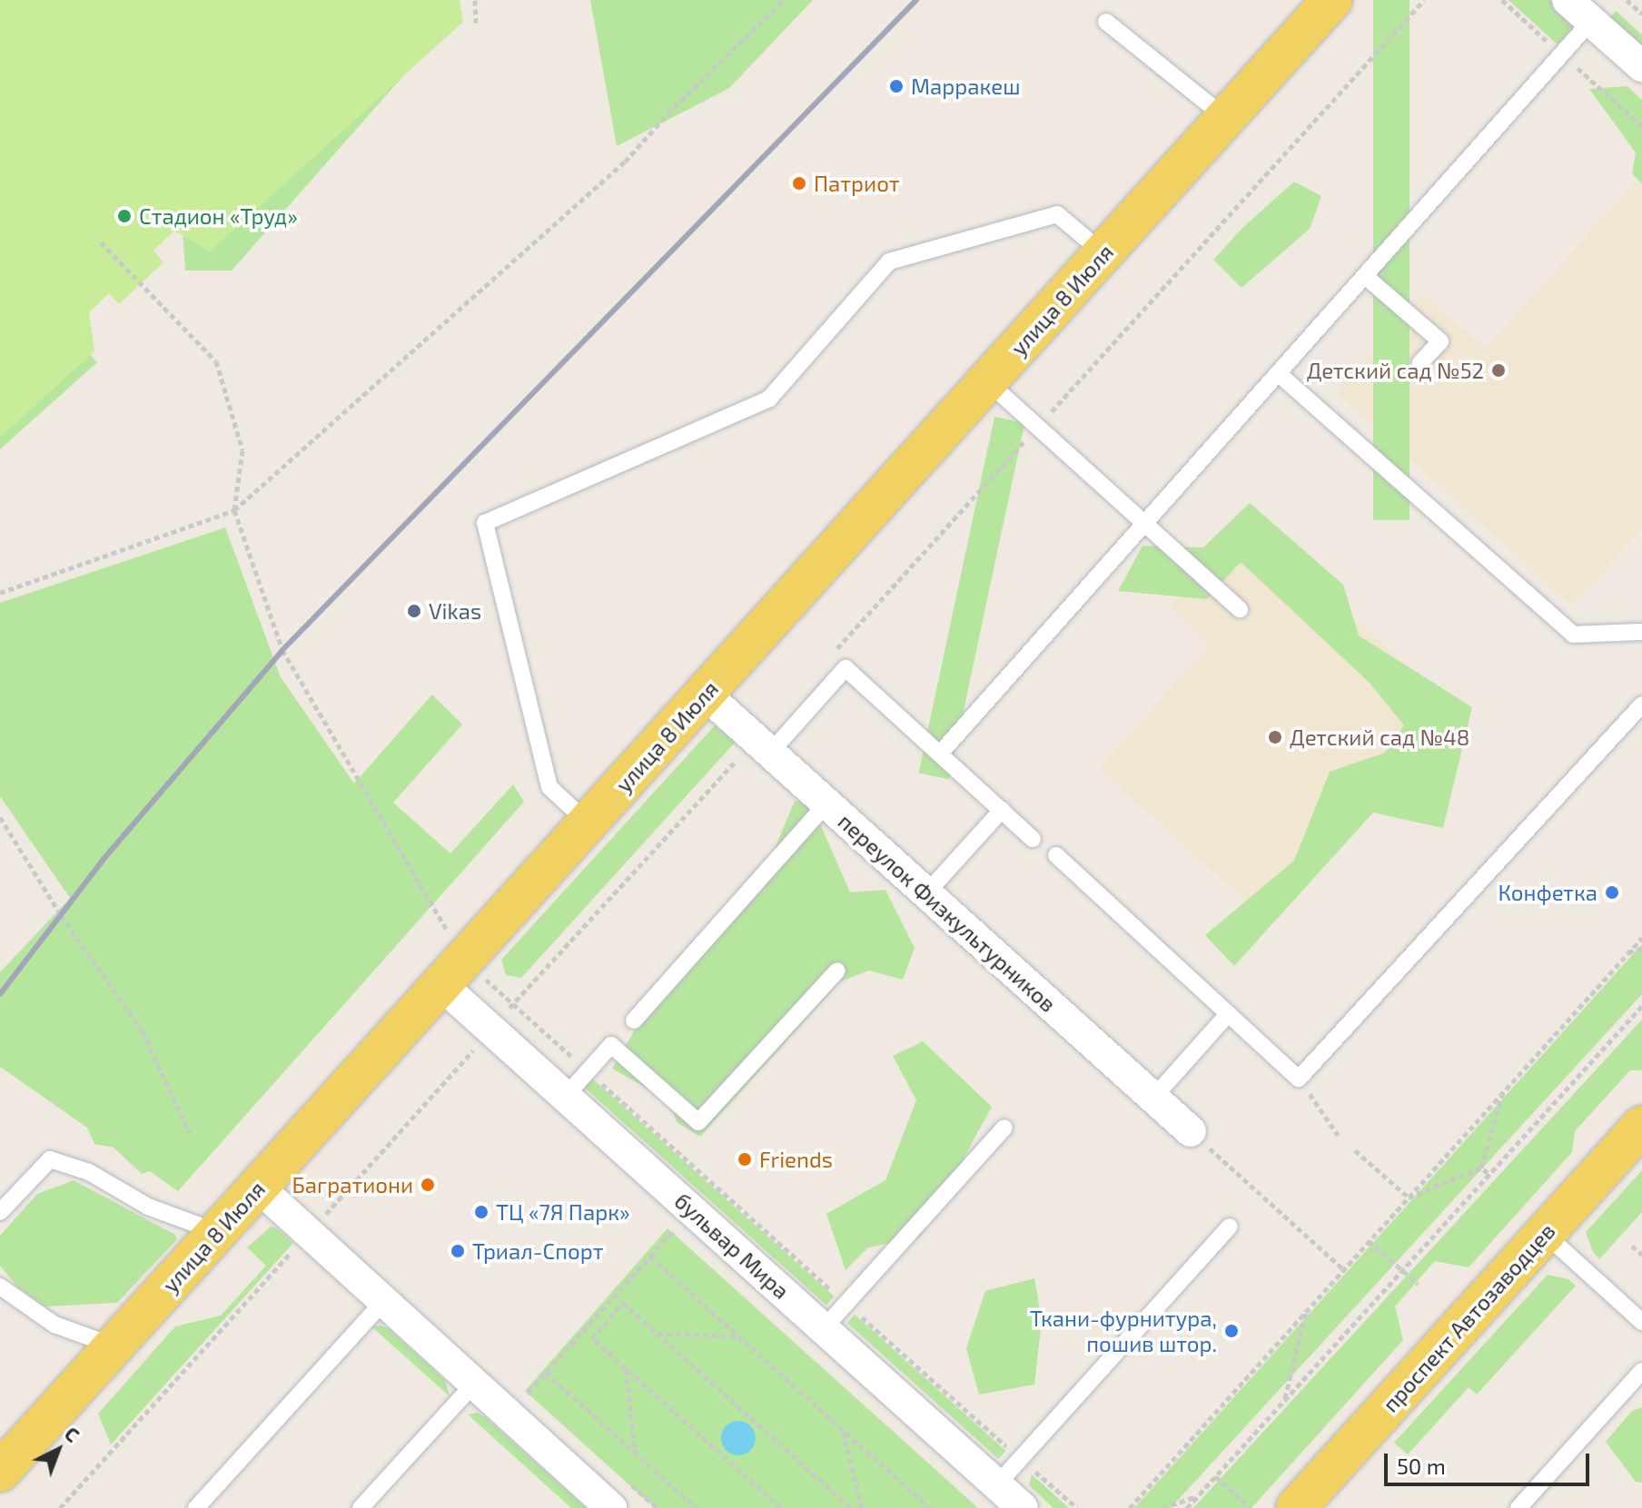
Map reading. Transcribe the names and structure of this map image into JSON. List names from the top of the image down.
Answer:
{
  "streets": {
    "main road": ["улица 8 Июля", "проспект Автозаводцев"],
    "street": ["переулок Физкультурников", "бульвар Мира"]
  },
  "crossings": [
    ["улица 8 Июля", "переулок Физкультурников"],
    ["улица 8 Июля", "бульвар Мира"]
  ],
  "places": [
    "Марракеш",
    "Патриот",
    "Стадион «Труд»",
    "Детский сад №52",
    "Vikas",
    "Детский сад №48",
    "Конфетка",
    "Friends",
    "Багратиони",
    "ТЦ «7Я Парк»",
    "Триал-Спорт",
    "Ткани-фурнитура, пошив штор."
  ],
  "scale_bar": "50 m",
  "north": "top right"
}
